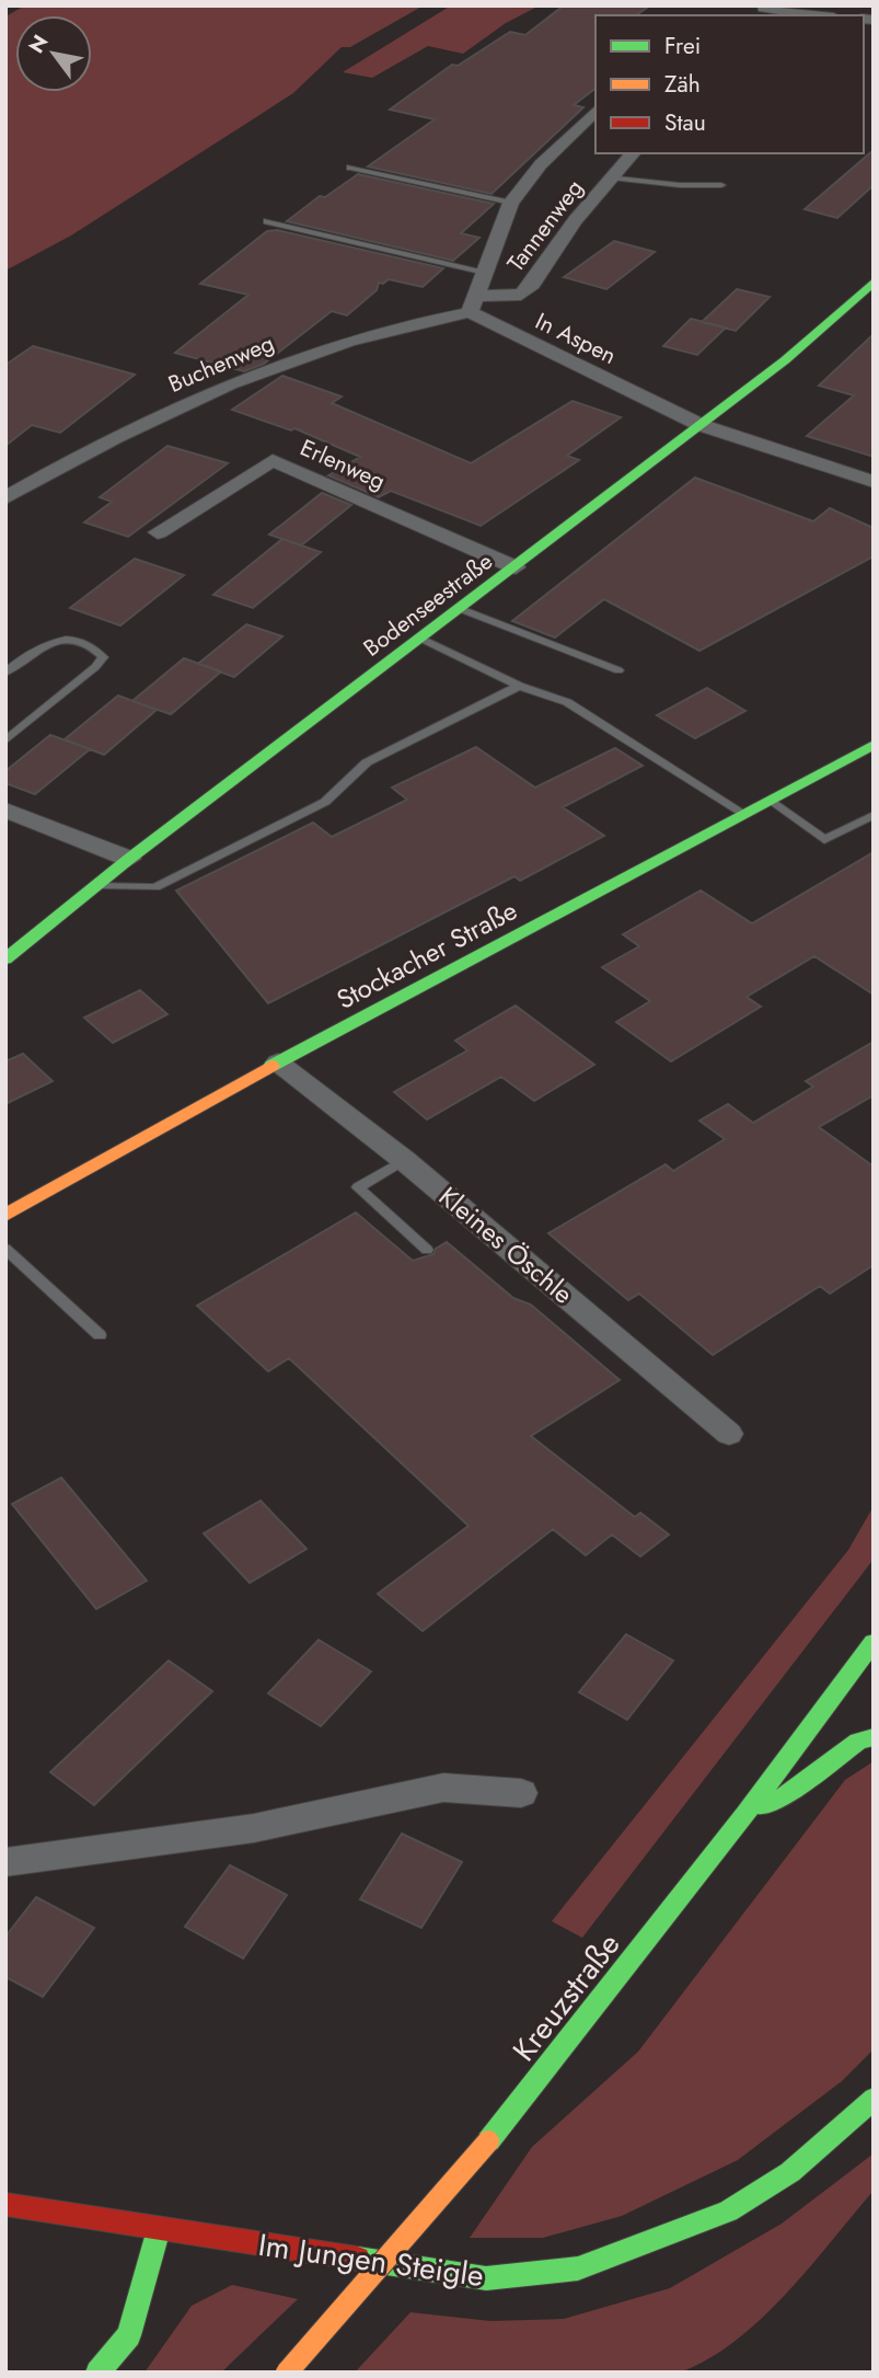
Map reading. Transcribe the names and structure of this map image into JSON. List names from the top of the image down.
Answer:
{
  "streets": {
    "street": [
      "Tannenweg",
      "In Aspen",
      "Buchenweg",
      "Erlenweg",
      "Bodenseestraße",
      "Stockacher Straße",
      "Kleines Öschle",
      "Kreuzstraße",
      "Im Jungen Steigle"
    ]
  },
  "crossings": [
    ["Tannenweg", "In Aspen"],
    ["Tannenweg", "Buchenweg"],
    ["In Aspen", "Buchenweg"],
    ["In Aspen", "Bodenseestraße"],
    ["Erlenweg", "Bodenseestraße"],
    ["Stockacher Straße", "Kleines Öschle"]
  ],
  "legend": ["Frei", "Zäh", "Stau"],
  "north": "top left"
}
